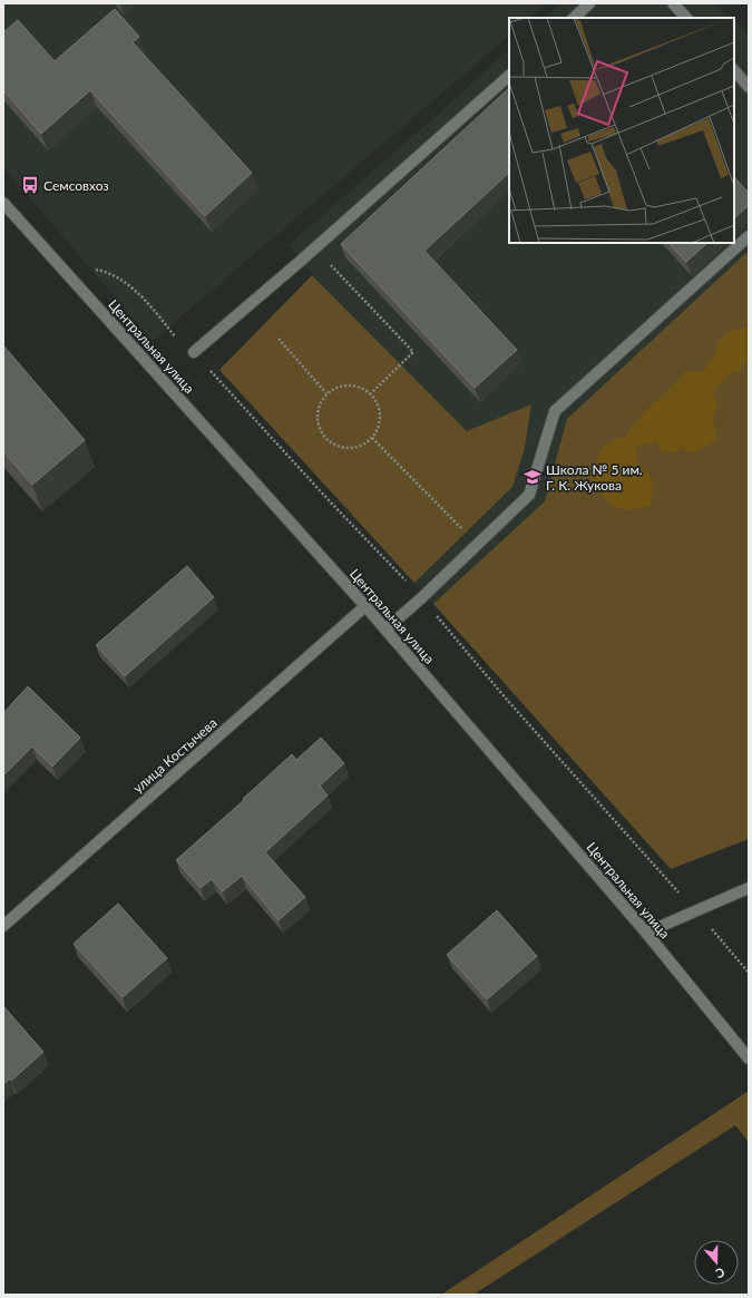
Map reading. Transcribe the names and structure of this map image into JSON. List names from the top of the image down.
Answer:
{
  "streets": {
    "street": ["Центральная улица", "улица Костычева"]
  },
  "crossings": [
    ["Центральная улица", "улица Костычева"]
  ],
  "places": {
    "bus stop": ["Семсовхоз"],
    "school or university": ["Школа № 5 им. Г. К. Жукова"]
  },
  "north": "bottom"
}
